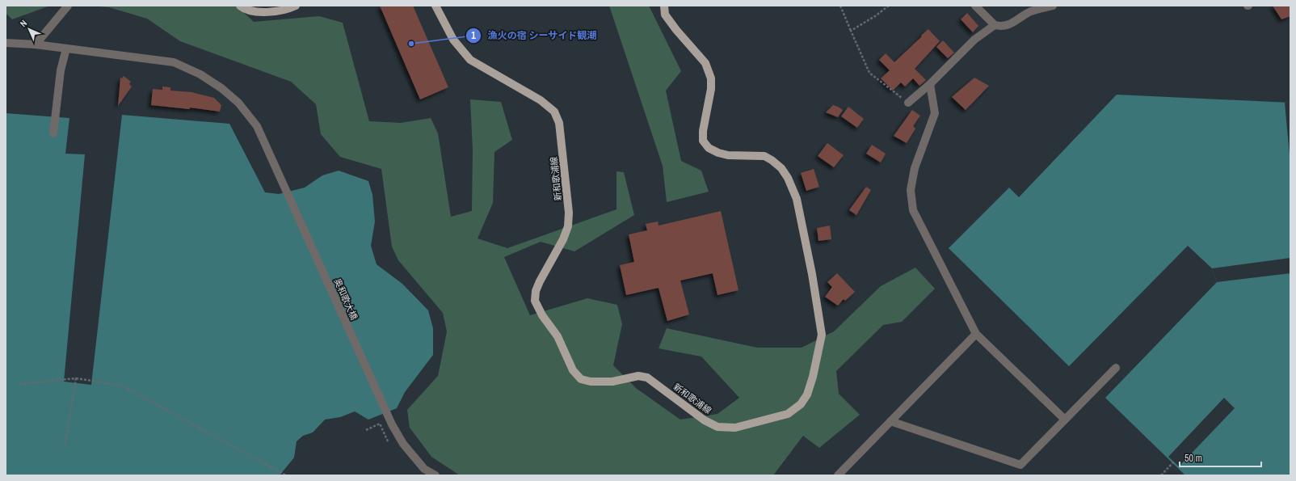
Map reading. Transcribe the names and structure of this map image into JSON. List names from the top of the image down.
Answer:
{
  "streets": {
    "main road": ["新和歌浦線"],
    "street": ["奥和歌大橋"]
  },
  "places": ["漁火の宿 シーサイド観潮"],
  "scale_bar": "50 m",
  "north": "top left"
}
